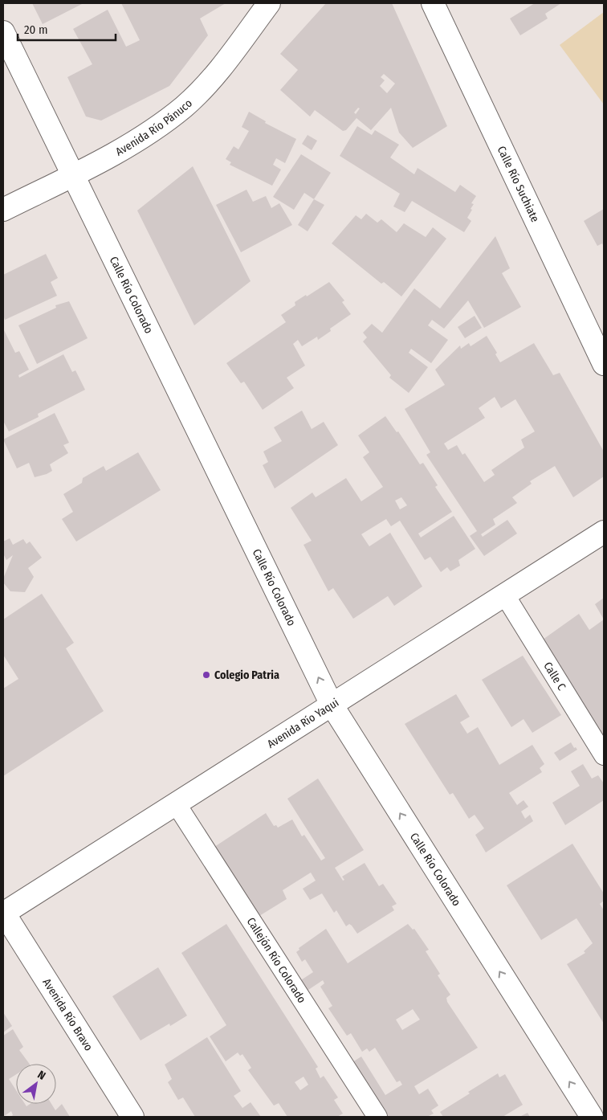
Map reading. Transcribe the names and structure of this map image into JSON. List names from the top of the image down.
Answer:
{
  "streets": {
    "street": [
      "Avenida Río Pánuco",
      "Calle Río Suchiate",
      "Calle Río Colorado",
      "Avenida Río Yaqui",
      "Avenida Río Bravo"
    ],
    "lane": ["Calle C", "Callejón Río Colorado"]
  },
  "crossings": [
    ["Avenida Río Pánuco", "Calle Río Colorado"],
    ["Calle Río Colorado", "Avenida Río Yaqui"],
    ["Calle C", "Avenida Río Yaqui"],
    ["Avenida Río Yaqui", "Callejón Río Colorado"],
    ["Avenida Río Yaqui", "Avenida Río Bravo"]
  ],
  "one_way": ["Calle Río Colorado"],
  "places": ["Colegio Patria"],
  "scale_bar": "20 m",
  "north": "top right"
}
